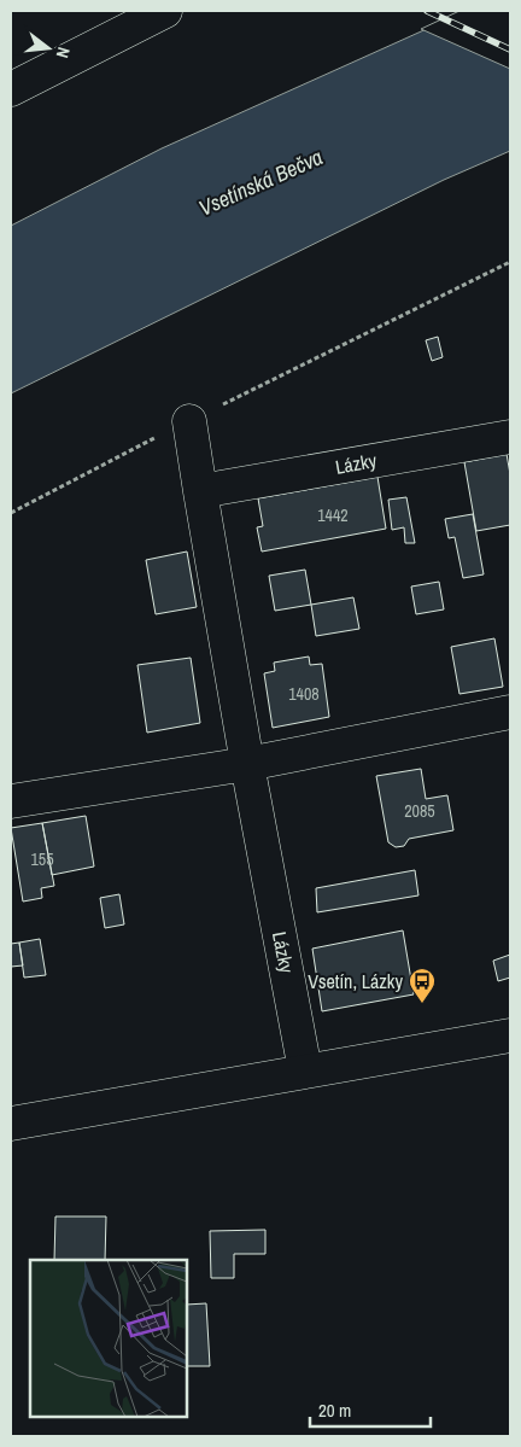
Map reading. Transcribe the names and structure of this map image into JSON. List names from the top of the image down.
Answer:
{
  "streets": {
    "street": ["Lázky"]
  },
  "water": ["Vsetínská Bečva"],
  "places": {
    "bus stop": ["Vsetín, Lázky"]
  },
  "house_numbers": [
    "1442",
    "1408",
    "2085",
    "155"
  ],
  "scale_bar": "20 m",
  "north": "right"
}
